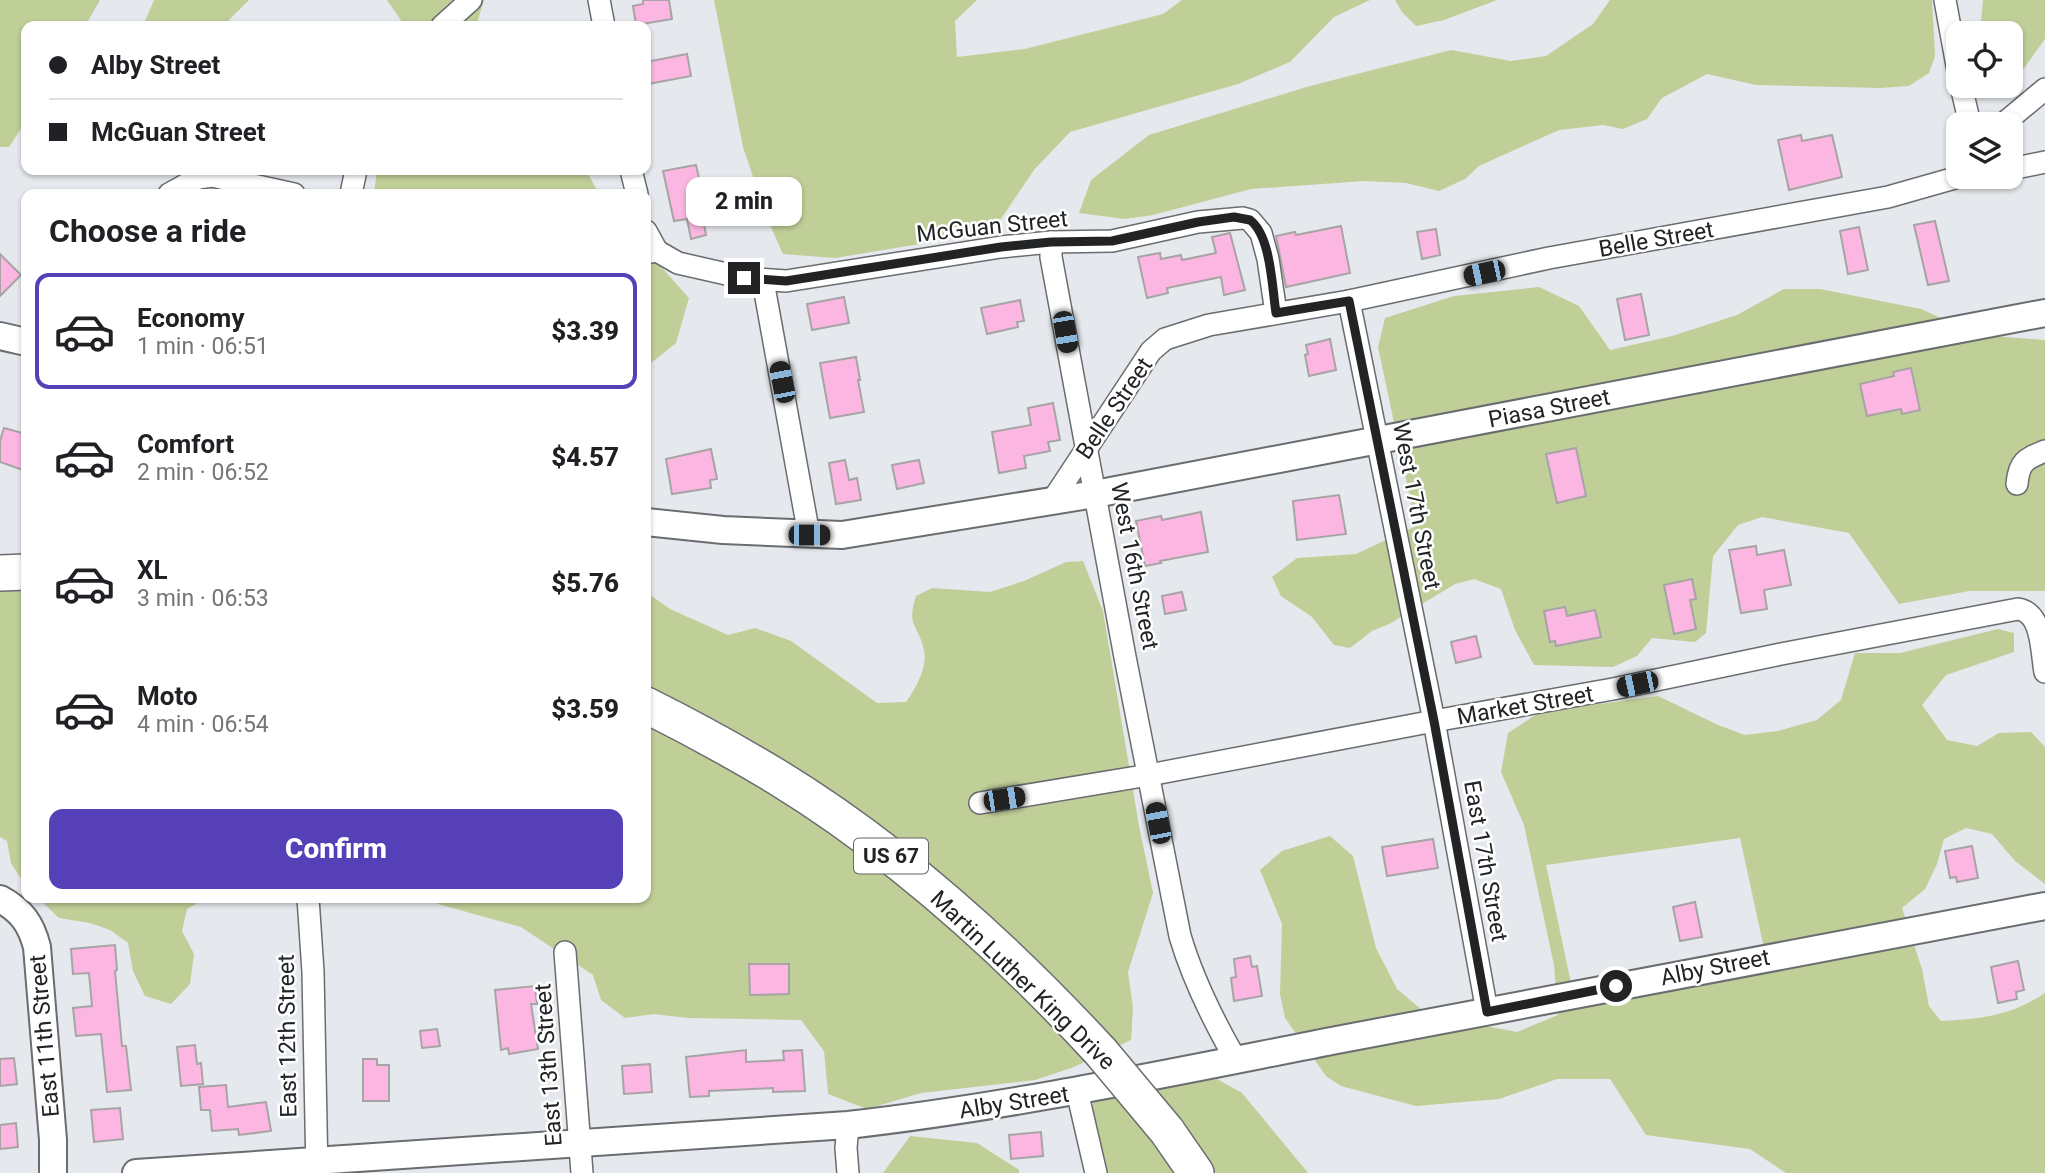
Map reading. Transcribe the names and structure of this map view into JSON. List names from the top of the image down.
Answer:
{
  "streets": {
    "highway": ["US 67", "Martin Luther King Drive"],
    "street": [
      "McGuan Street",
      "Belle Street",
      "Piasa Street",
      "West 17th Street",
      "West 16th Street",
      "Market Street",
      "East 17th Street",
      "Alby Street",
      "East 11th Street",
      "East 12th Street",
      "East 13th Street"
    ]
  },
  "crossings": [
    ["McGuan Street", "Belle Street"],
    ["McGuan Street", "West 16th Street"],
    ["Belle Street", "Piasa Street"],
    ["Belle Street", "West 17th Street"],
    ["Belle Street", "West 16th Street"],
    ["Piasa Street", "West 17th Street"],
    ["Piasa Street", "West 16th Street"],
    ["West 17th Street", "Market Street"],
    ["West 17th Street", "East 17th Street"],
    ["West 16th Street", "Market Street"],
    ["West 16th Street", "Alby Street"],
    ["Market Street", "East 17th Street"],
    ["East 17th Street", "Alby Street"],
    ["Alby Street", "East 12th Street"],
    ["Alby Street", "East 13th Street"]
  ],
  "page": {
    "banner": ["Alby Street", "McGuan Street"],
    "bubble": "2 min",
    "heading": "Choose a ride",
    "list": [
      {
        "name": "Economy",
        "note": "1 min · 06:51",
        "value": "$3.39"
      },
      {
        "name": "Comfort",
        "note": "2 min · 06:52",
        "value": "$4.57"
      },
      {
        "name": "XL",
        "note": "3 min · 06:53",
        "value": "$5.76"
      },
      {
        "name": "Moto",
        "note": "4 min · 06:54",
        "value": "$3.59"
      }
    ],
    "buttons": "Confirm"
  }
}
